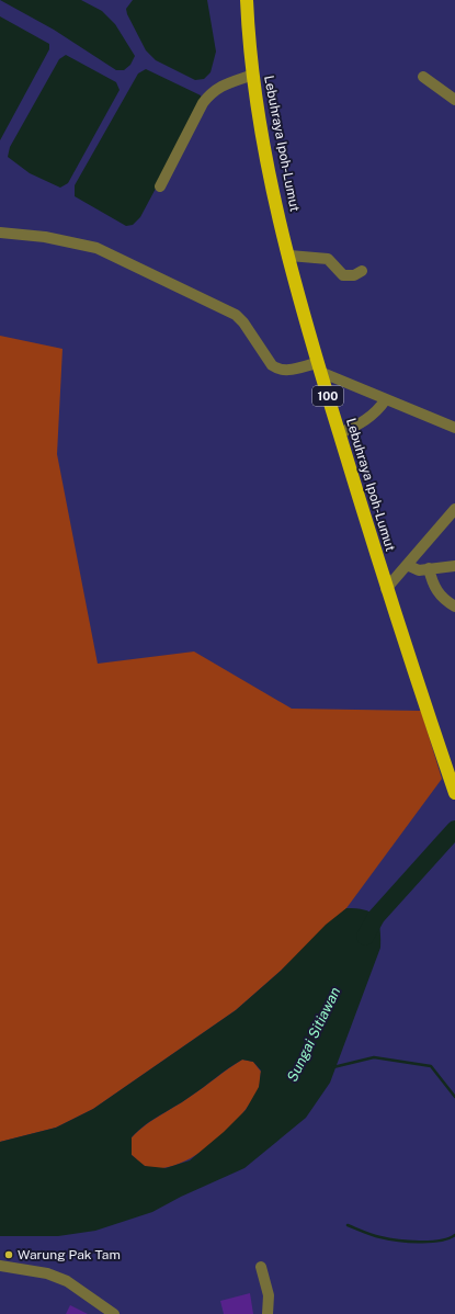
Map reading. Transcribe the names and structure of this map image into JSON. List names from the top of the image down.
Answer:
{
  "streets": {
    "highway": ["Lebuhraya Ipoh-Lumut", "100"]
  },
  "water": ["Sungai Sitiawan"],
  "places": ["Warung Pak Tam"]
}
